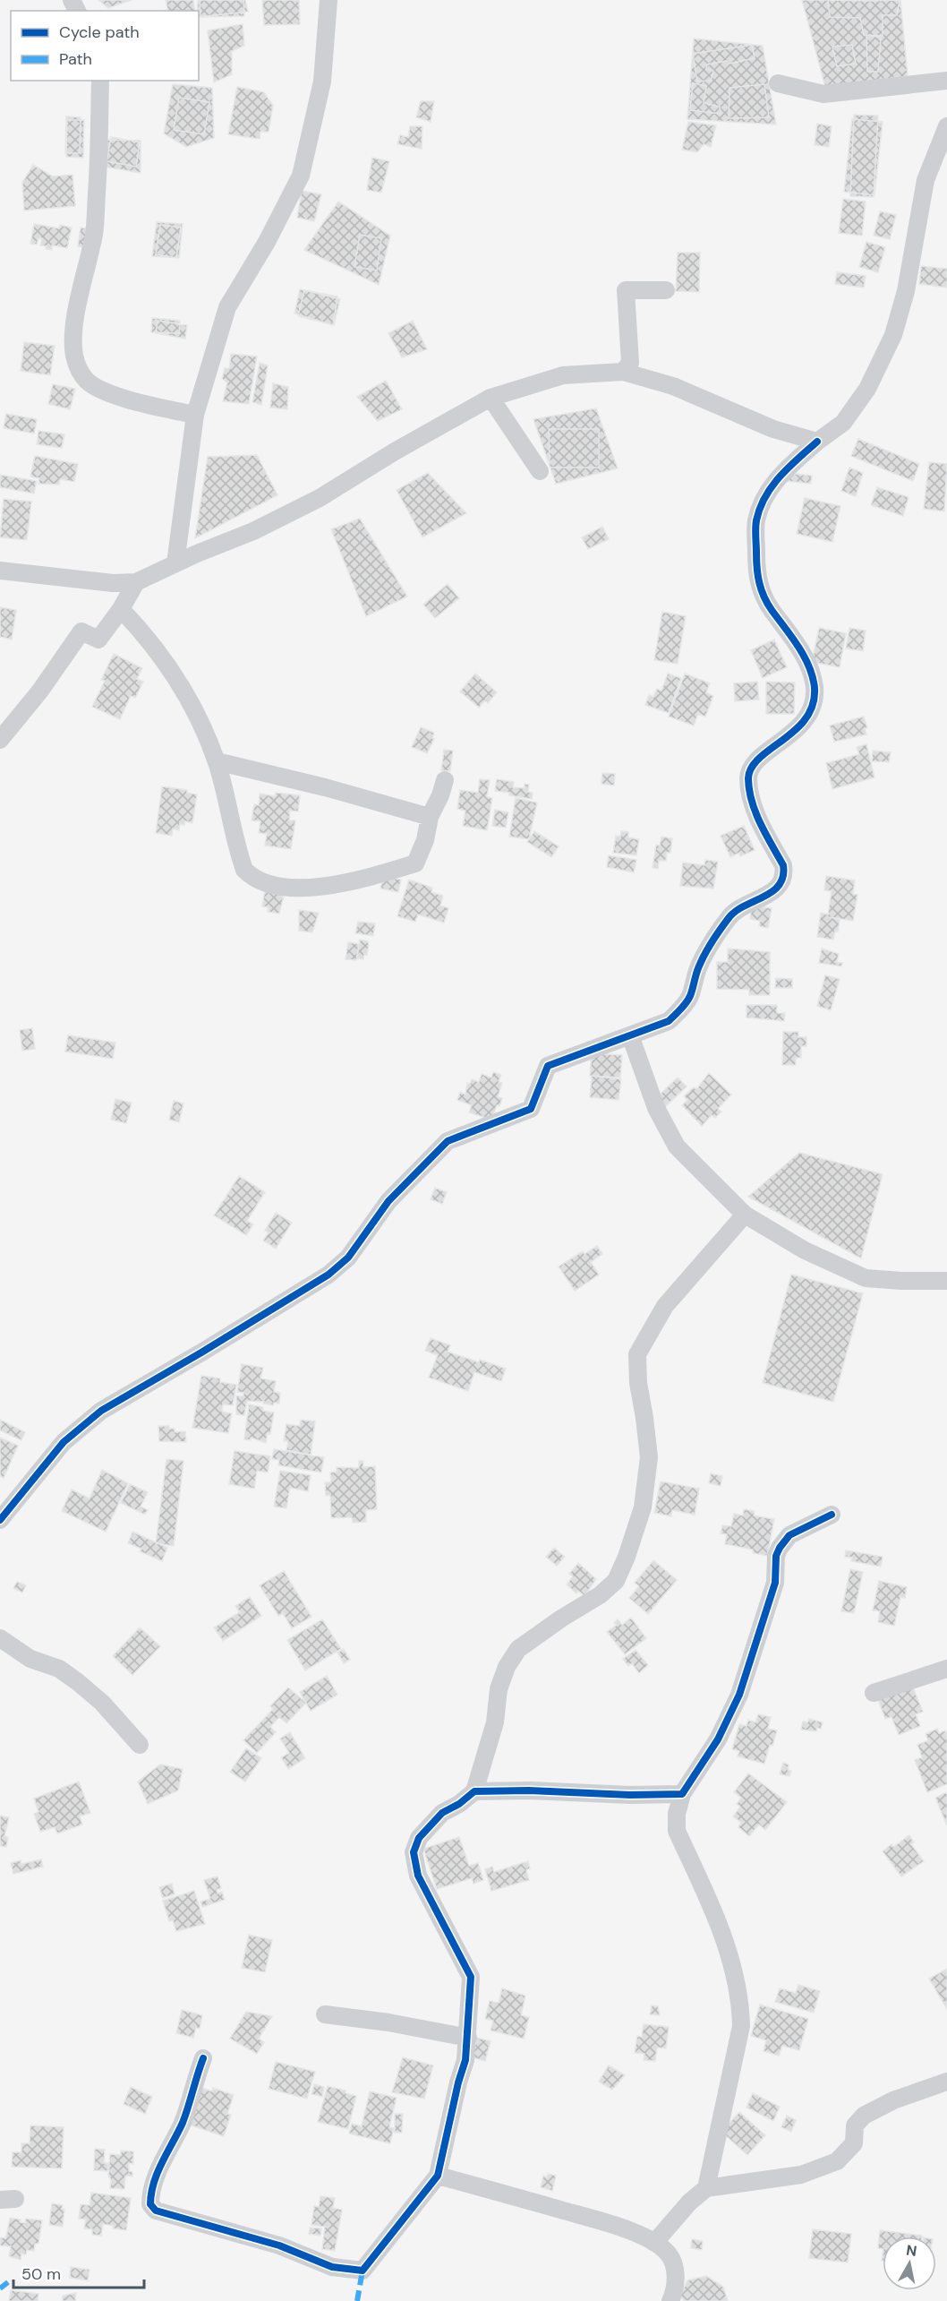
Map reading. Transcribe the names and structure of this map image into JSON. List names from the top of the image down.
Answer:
{
  "legend": ["Cycle path", "Path"],
  "scale_bar": "50 m",
  "north": "top"
}
